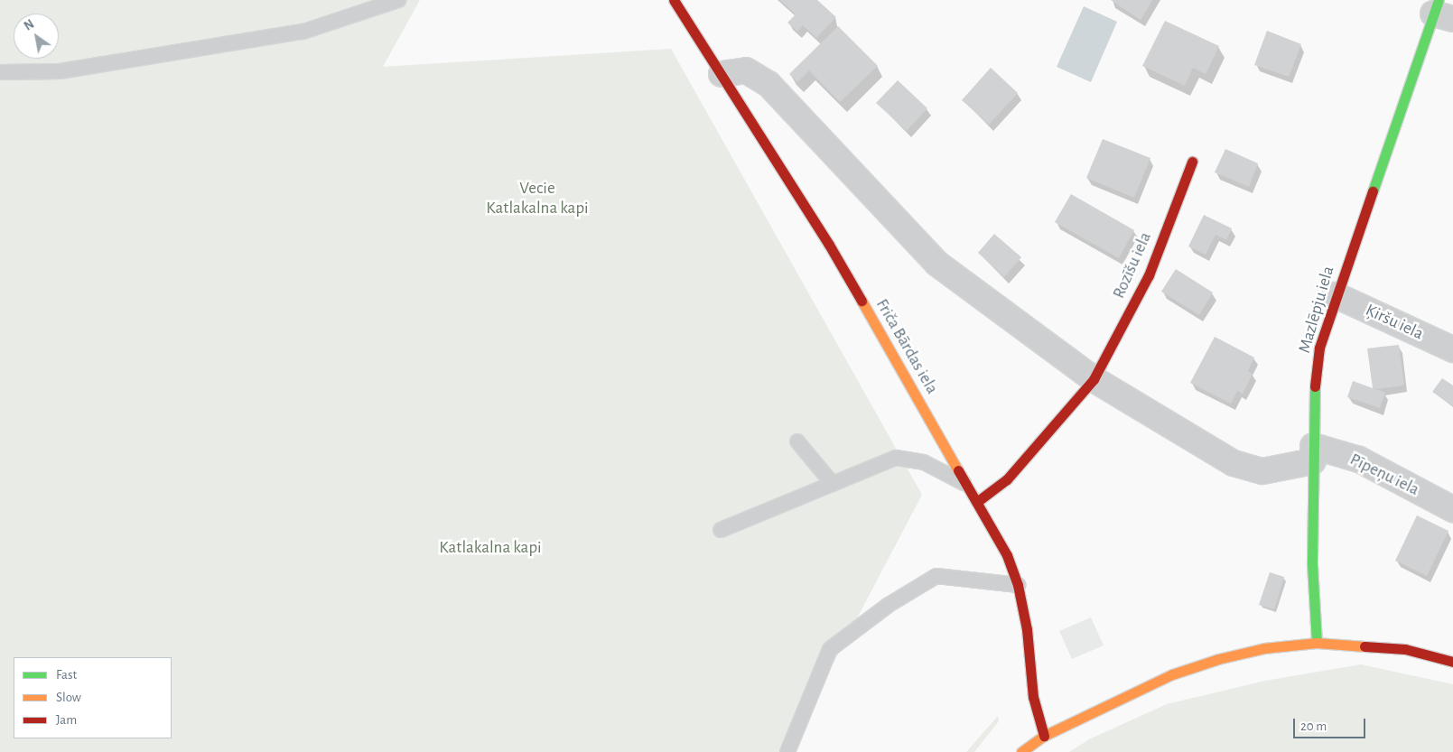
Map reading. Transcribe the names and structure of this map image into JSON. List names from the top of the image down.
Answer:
{
  "streets": {
    "street": [
      "Rozīšu iela",
      "Mazlēpju iela",
      "Ķiršu iela",
      "Friča Bārdas iela",
      "Pīpeņu iela"
    ]
  },
  "crossings": [
    ["Rozīšu iela", "Friča Bārdas iela"],
    ["Mazlēpju iela", "Ķiršu iela"],
    ["Mazlēpju iela", "Pīpeņu iela"]
  ],
  "parks": ["Vecie Katlakalna kapi", "Katlakalna kapi"],
  "legend": ["Fast", "Slow", "Jam"],
  "scale_bar": "20 m",
  "north": "top left"
}
